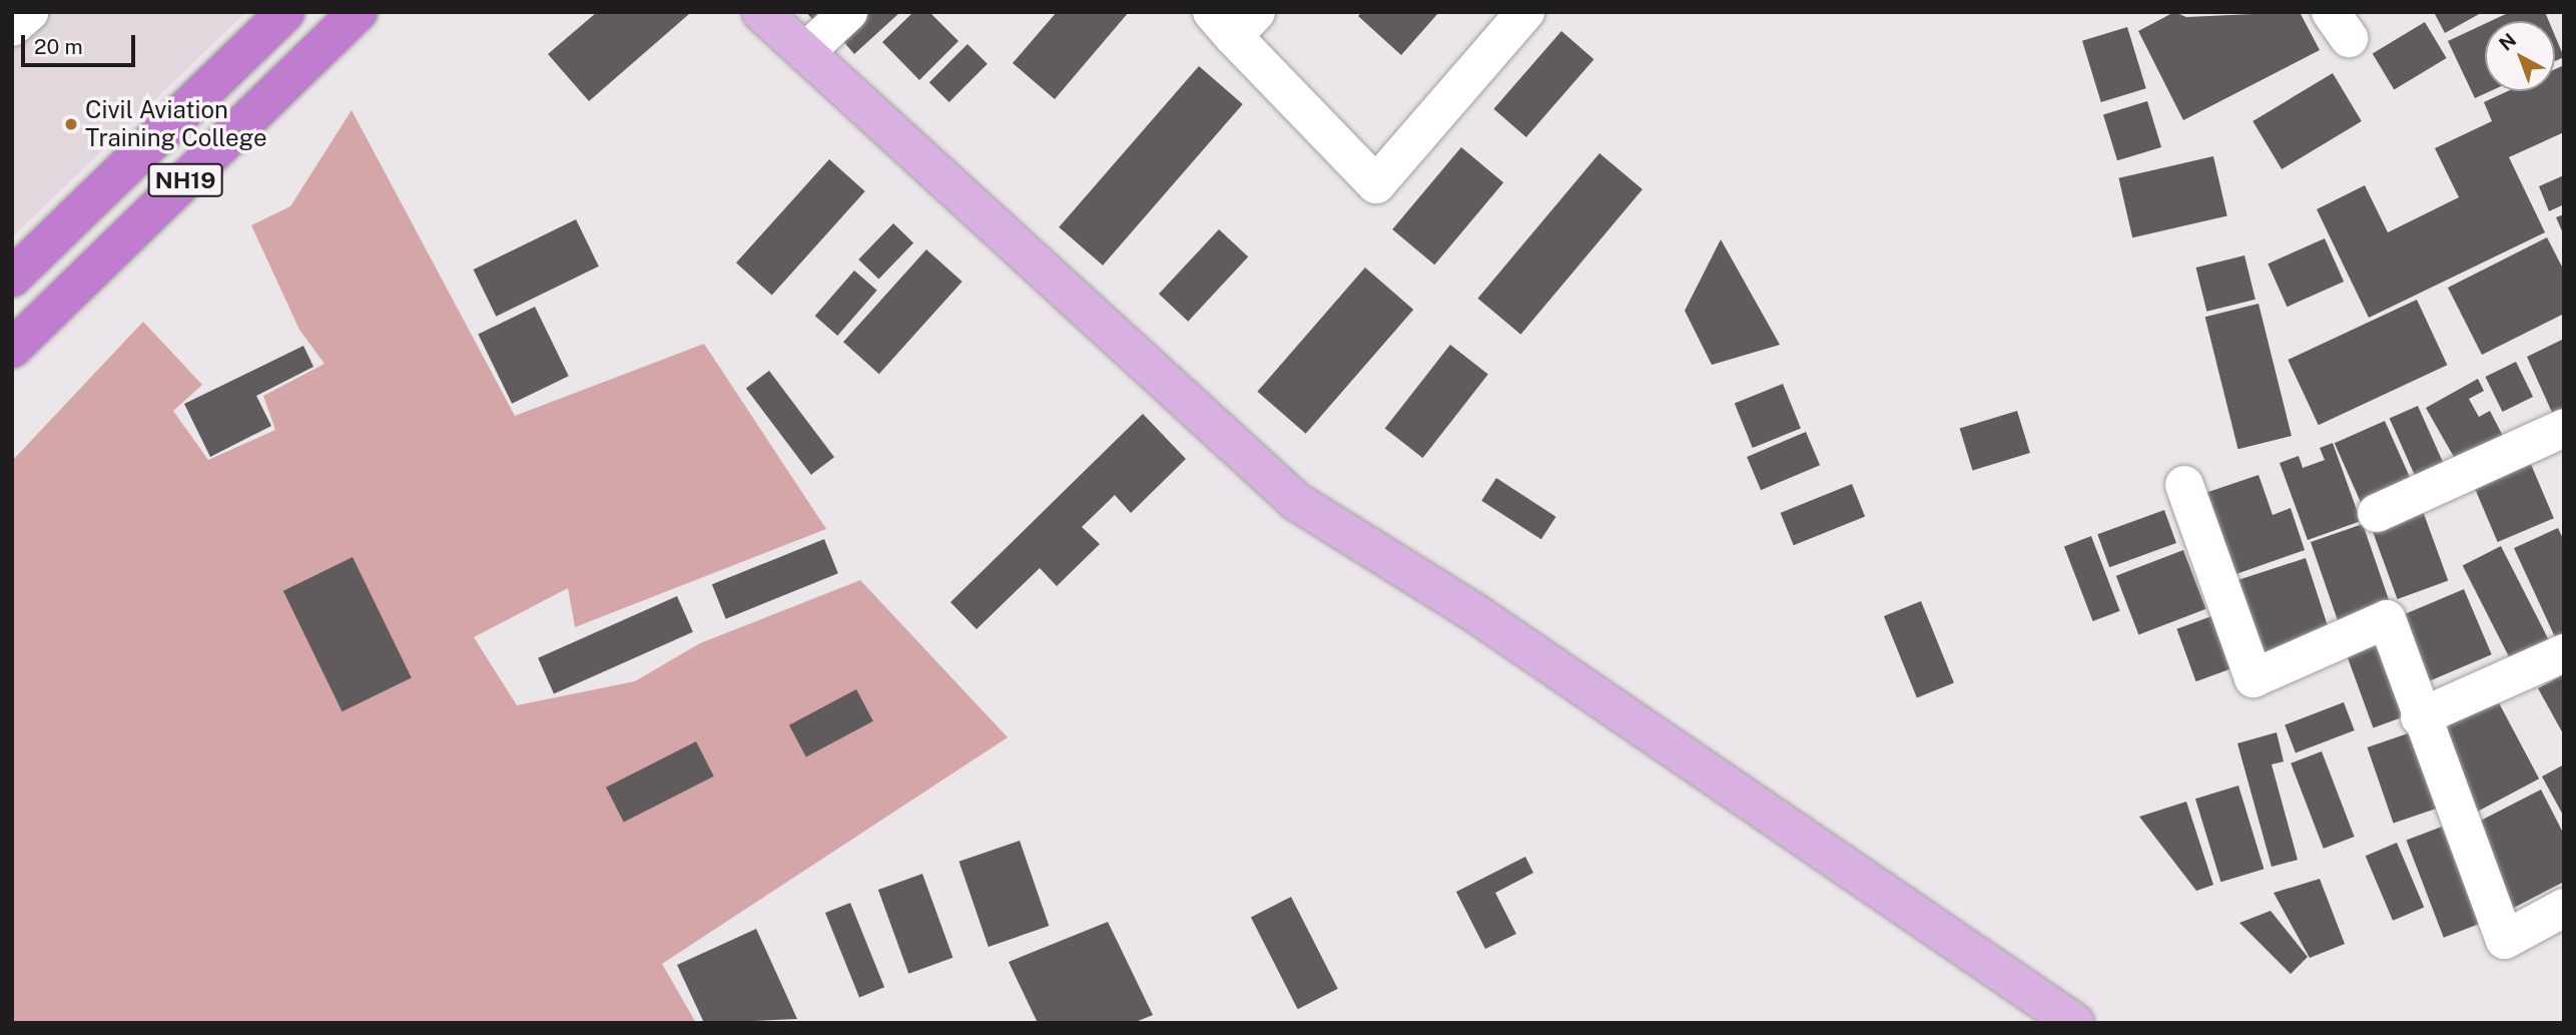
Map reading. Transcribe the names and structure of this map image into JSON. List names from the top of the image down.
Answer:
{
  "streets": {
    "highway": ["NH19"]
  },
  "places": ["Civil Aviation Training College"],
  "scale_bar": "20 m",
  "north": "top left"
}
